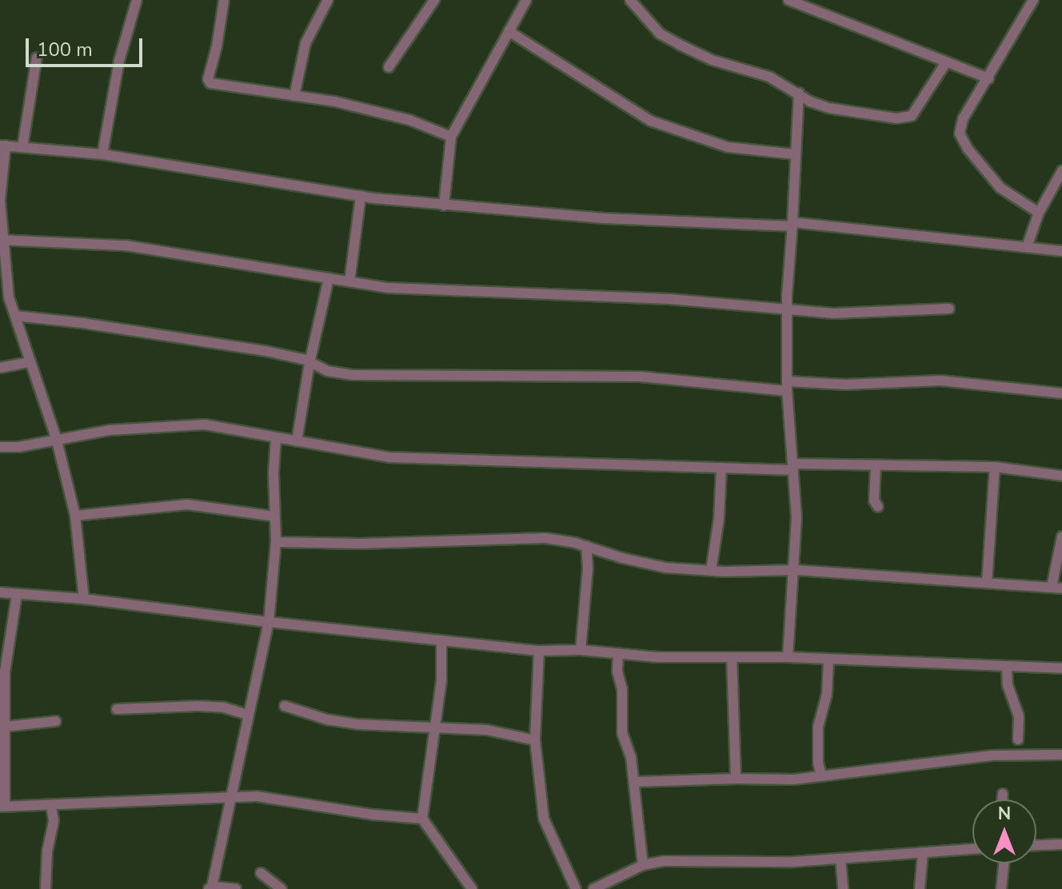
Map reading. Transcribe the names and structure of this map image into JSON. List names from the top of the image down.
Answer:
{
  "scale_bar": "100 m",
  "north": "top"
}
